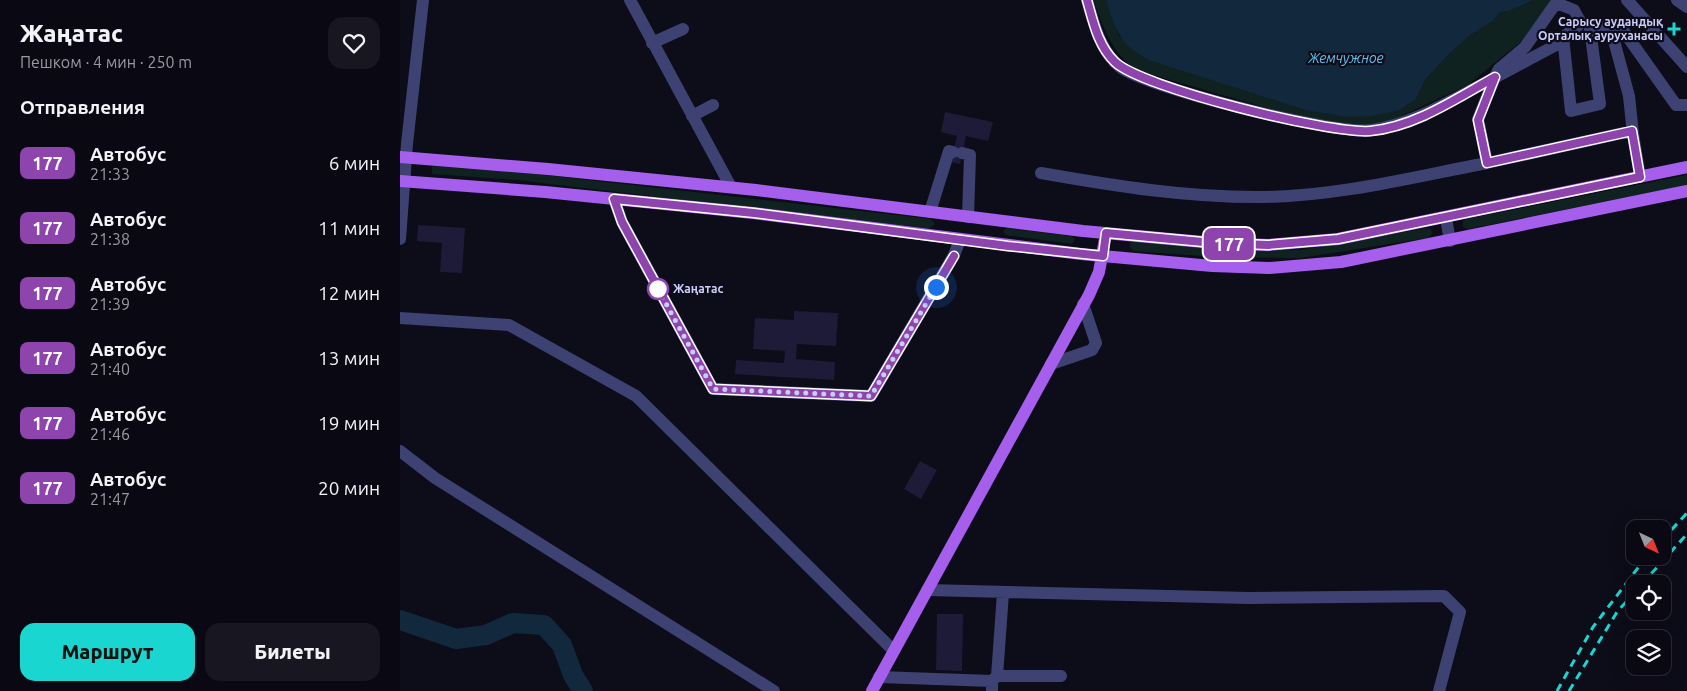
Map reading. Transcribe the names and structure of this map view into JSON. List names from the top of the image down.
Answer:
{
  "water": ["Жемчужное"],
  "places": {
    "health": ["Сарысу аудандық Орталық ауруханасы"],
    "other": ["Жаңатас"]
  },
  "lines": ["bus line 177"],
  "north": "bottom right",
  "page": {
    "heading": [
      ["Жаңатас", "Пешком · 4 мин · 250 m"],
      "Отправления"
    ],
    "on_map": "177",
    "list": [
      {
        "mark": "177",
        "name": "Автобус",
        "note": "21:33",
        "value": "6 мин"
      },
      {
        "mark": "177",
        "name": "Автобус",
        "note": "21:38",
        "value": "11 мин"
      },
      {
        "mark": "177",
        "name": "Автобус",
        "note": "21:39",
        "value": "12 мин"
      },
      {
        "mark": "177",
        "name": "Автобус",
        "note": "21:40",
        "value": "13 мин"
      },
      {
        "mark": "177",
        "name": "Автобус",
        "note": "21:46",
        "value": "19 мин"
      },
      {
        "mark": "177",
        "name": "Автобус",
        "note": "21:47",
        "value": "20 мин"
      }
    ],
    "buttons": ["Маршрут", "Билеты"]
  }
}
